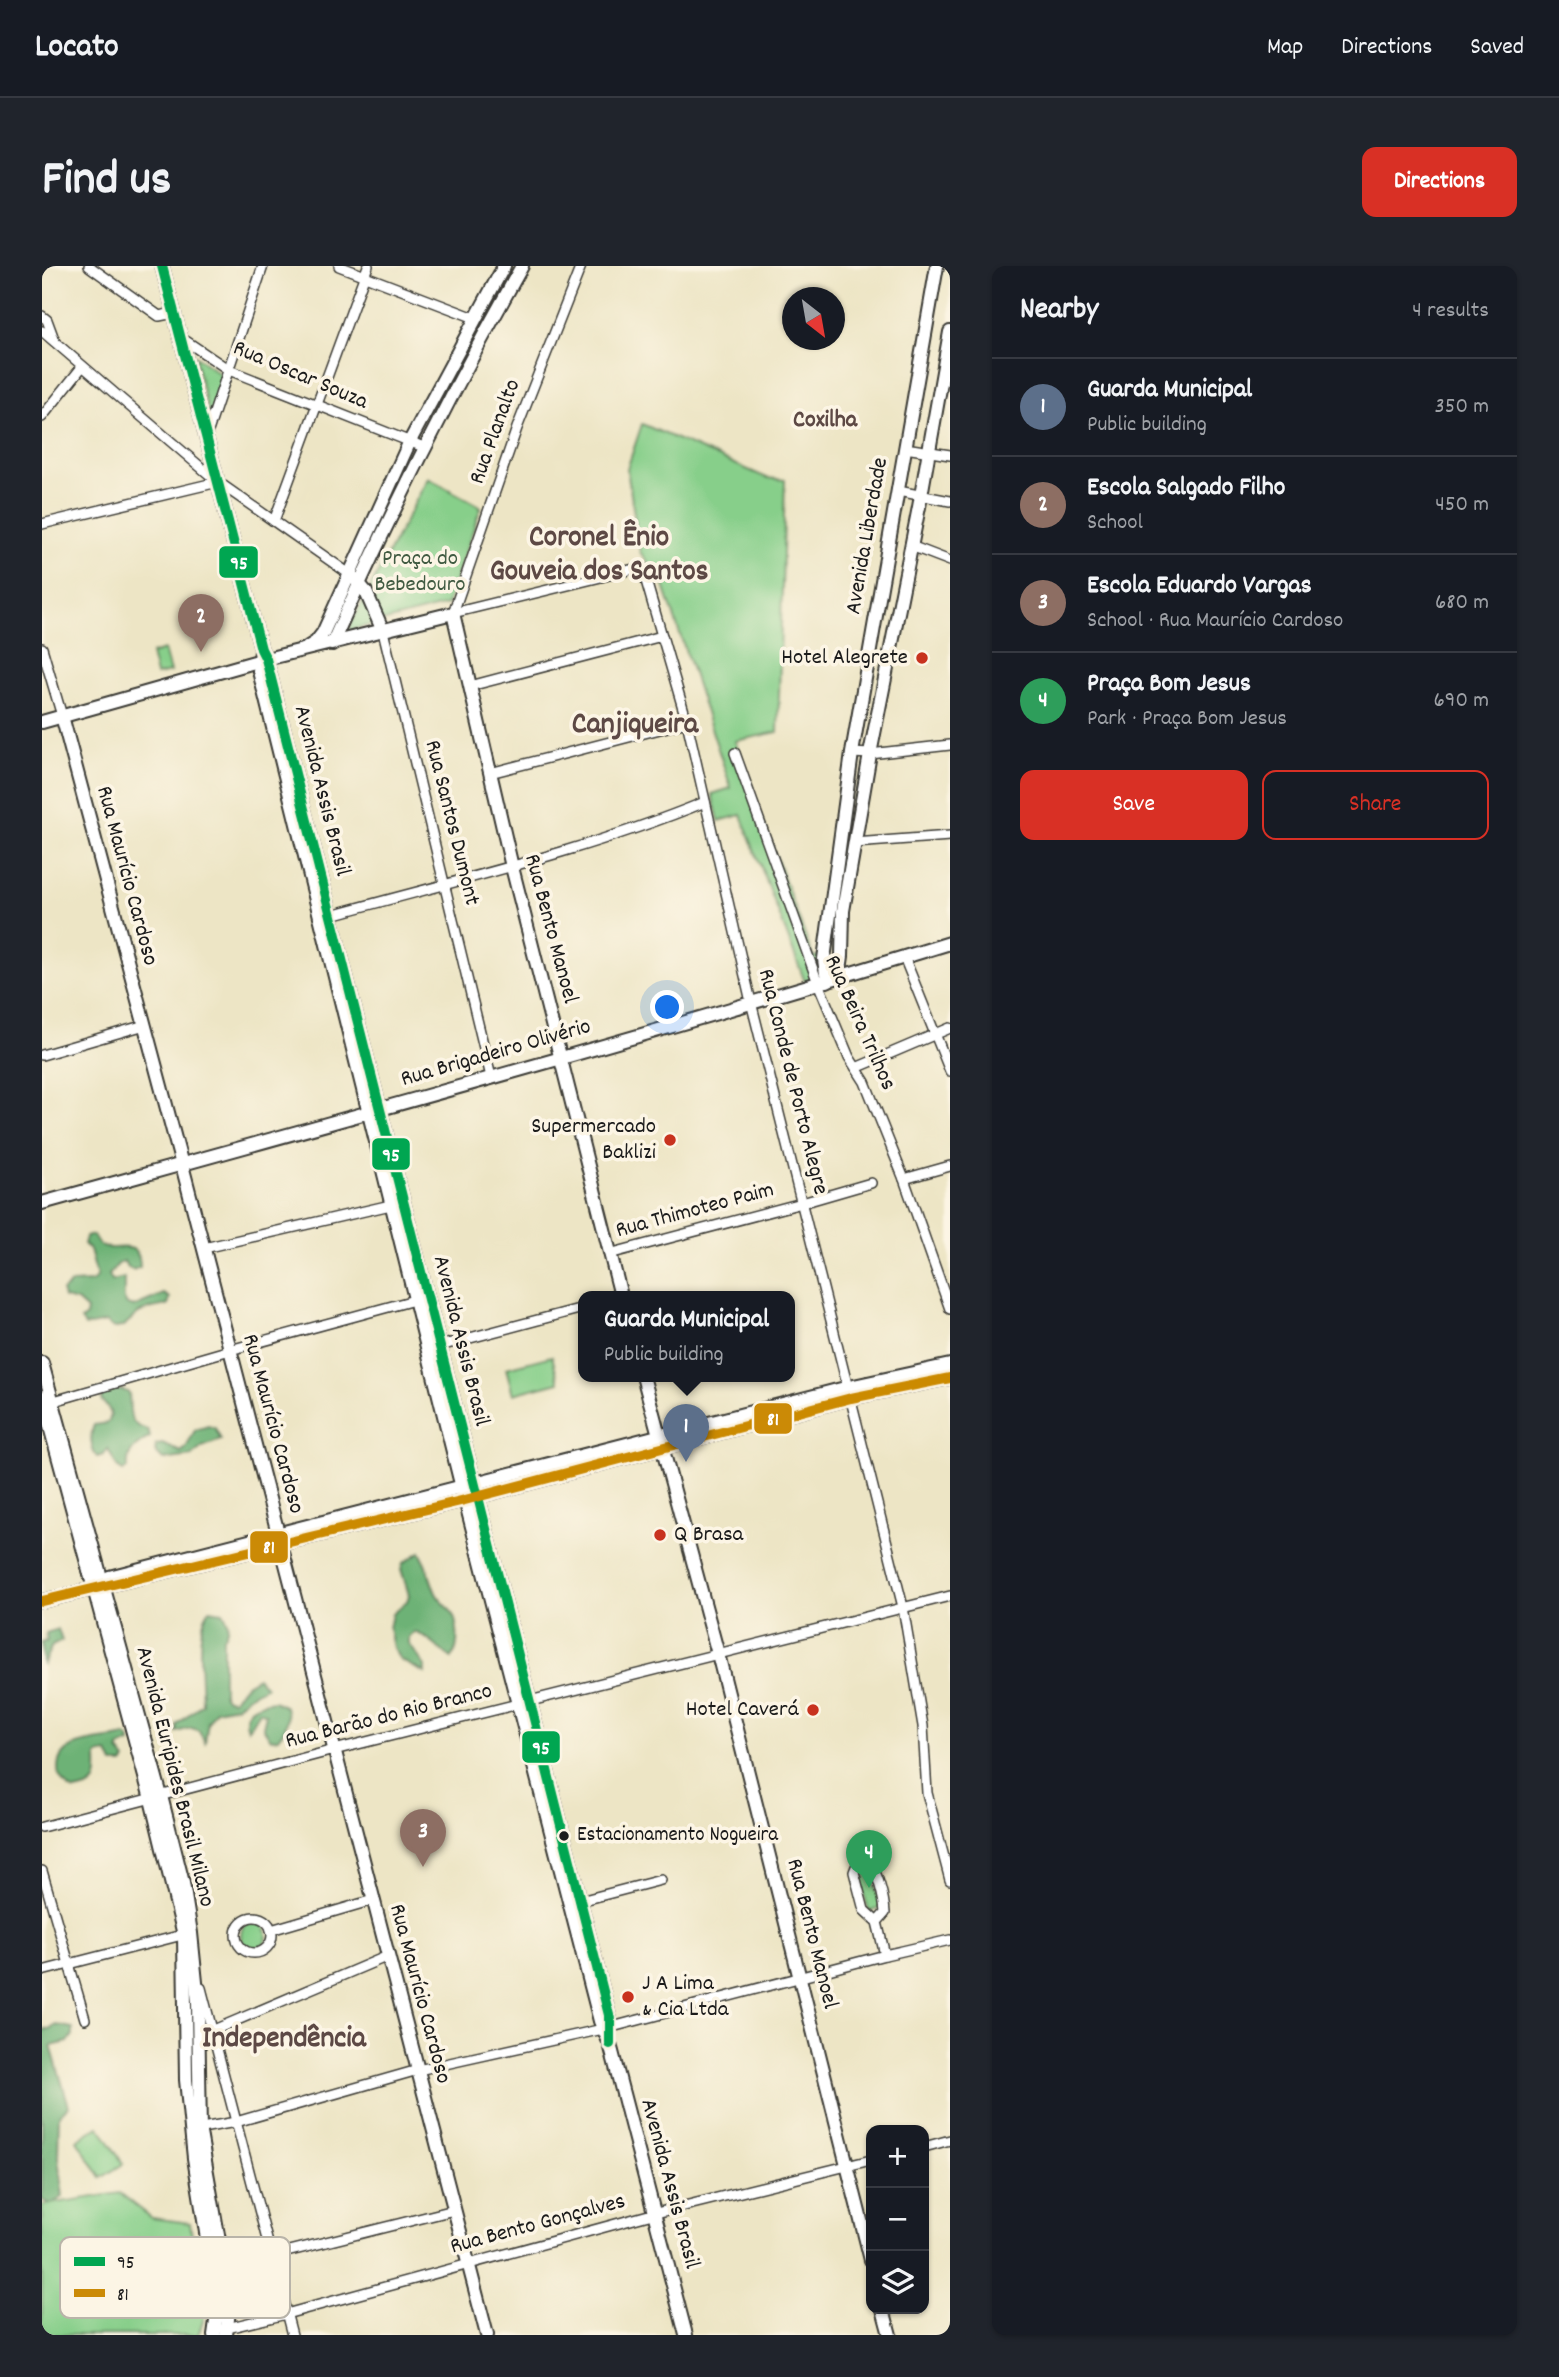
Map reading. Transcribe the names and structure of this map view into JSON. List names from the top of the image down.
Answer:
{
  "streets": {
    "street": [
      "Rua Oscar Souza",
      "Rua Planalto",
      "Avenida Liberdade",
      "Avenida Assis Brasil",
      "Rua Santos Dumont",
      "Rua Maurício Cardoso",
      "Rua Bento Manoel",
      "Rua Beira Trilhos",
      "Rua Brigadeiro Olivério",
      "Rua Conde de Porto Alegre",
      "Rua Thimoteo Paim",
      "Rua Barão do Rio Branco",
      "Avenida Euripides Brasil Milano",
      "Rua Bento Gonçalves"
    ]
  },
  "crossings": [
    ["Rua Oscar Souza", "Avenida Assis Brasil"],
    ["Rua Planalto", "Rua Bento Manoel"],
    ["Rua Planalto", "Rua Conde de Porto Alegre"],
    ["Avenida Liberdade", "Rua Beira Trilhos"],
    ["Avenida Liberdade", "Rua Brigadeiro Olivério"],
    ["Avenida Assis Brasil", "Rua Brigadeiro Olivério"],
    ["Avenida Assis Brasil", "Rua Barão do Rio Branco"],
    ["Avenida Assis Brasil", "Rua Bento Gonçalves"],
    ["Rua Santos Dumont", "Rua Brigadeiro Olivério"],
    ["Rua Maurício Cardoso", "Rua Brigadeiro Olivério"],
    ["Rua Maurício Cardoso", "Rua Barão do Rio Branco"],
    ["Rua Maurício Cardoso", "Rua Bento Gonçalves"],
    ["Rua Bento Manoel", "Rua Brigadeiro Olivério"],
    ["Rua Bento Manoel", "Rua Conde de Porto Alegre"],
    ["Rua Bento Manoel", "Rua Thimoteo Paim"],
    ["Rua Bento Manoel", "Rua Barão do Rio Branco"],
    ["Rua Bento Manoel", "Rua Bento Gonçalves"],
    ["Rua Beira Trilhos", "Rua Brigadeiro Olivério"],
    ["Rua Brigadeiro Olivério", "Rua Conde de Porto Alegre"],
    ["Rua Conde de Porto Alegre", "Rua Thimoteo Paim"],
    ["Rua Conde de Porto Alegre", "Rua Barão do Rio Branco"],
    ["Rua Barão do Rio Branco", "Avenida Euripides Brasil Milano"]
  ],
  "districts": [
    "Coxilha",
    "Coronel Ênio Gouveia dos Santos",
    "Canjiqueira",
    "Independência"
  ],
  "parks": ["Praça do Bebedouro"],
  "places": [
    "Hotel Alegrete",
    "Supermercado Baklizi",
    "Q Brasa",
    "Hotel Caverá",
    "Estacionamento Nogueira",
    "J A Lima & Cia Ltda"
  ],
  "lines": ["transit line 95", "transit line 81"],
  "legend": ["95", "81"],
  "north": "bottom right",
  "page": {
    "header": "Locato",
    "nav": ["Map", "Directions", "Saved"],
    "title": "Find us",
    "buttons": [
      "Directions",
      ["Save", "Share"]
    ],
    "heading": ["Nearby", "4 results"],
    "list": [
      {
        "mark": "1",
        "name": "Guarda Municipal",
        "note": "Public building",
        "value": "350 m"
      },
      {
        "mark": "2",
        "name": "Escola Salgado Filho",
        "note": "School",
        "value": "450 m"
      },
      {
        "mark": "3",
        "name": "Escola Eduardo Vargas",
        "note": "School · Rua Maurício Cardoso",
        "value": "680 m"
      },
      {
        "mark": "4",
        "name": "Praça Bom Jesus",
        "note": "Park · Praça Bom Jesus",
        "value": "690 m"
      }
    ],
    "pins": [
      "2",
      "1",
      "3",
      "4"
    ],
    "popup": ["Guarda Municipal", "Public building"],
    "map_buttons": ["+", "−"]
  }
}
